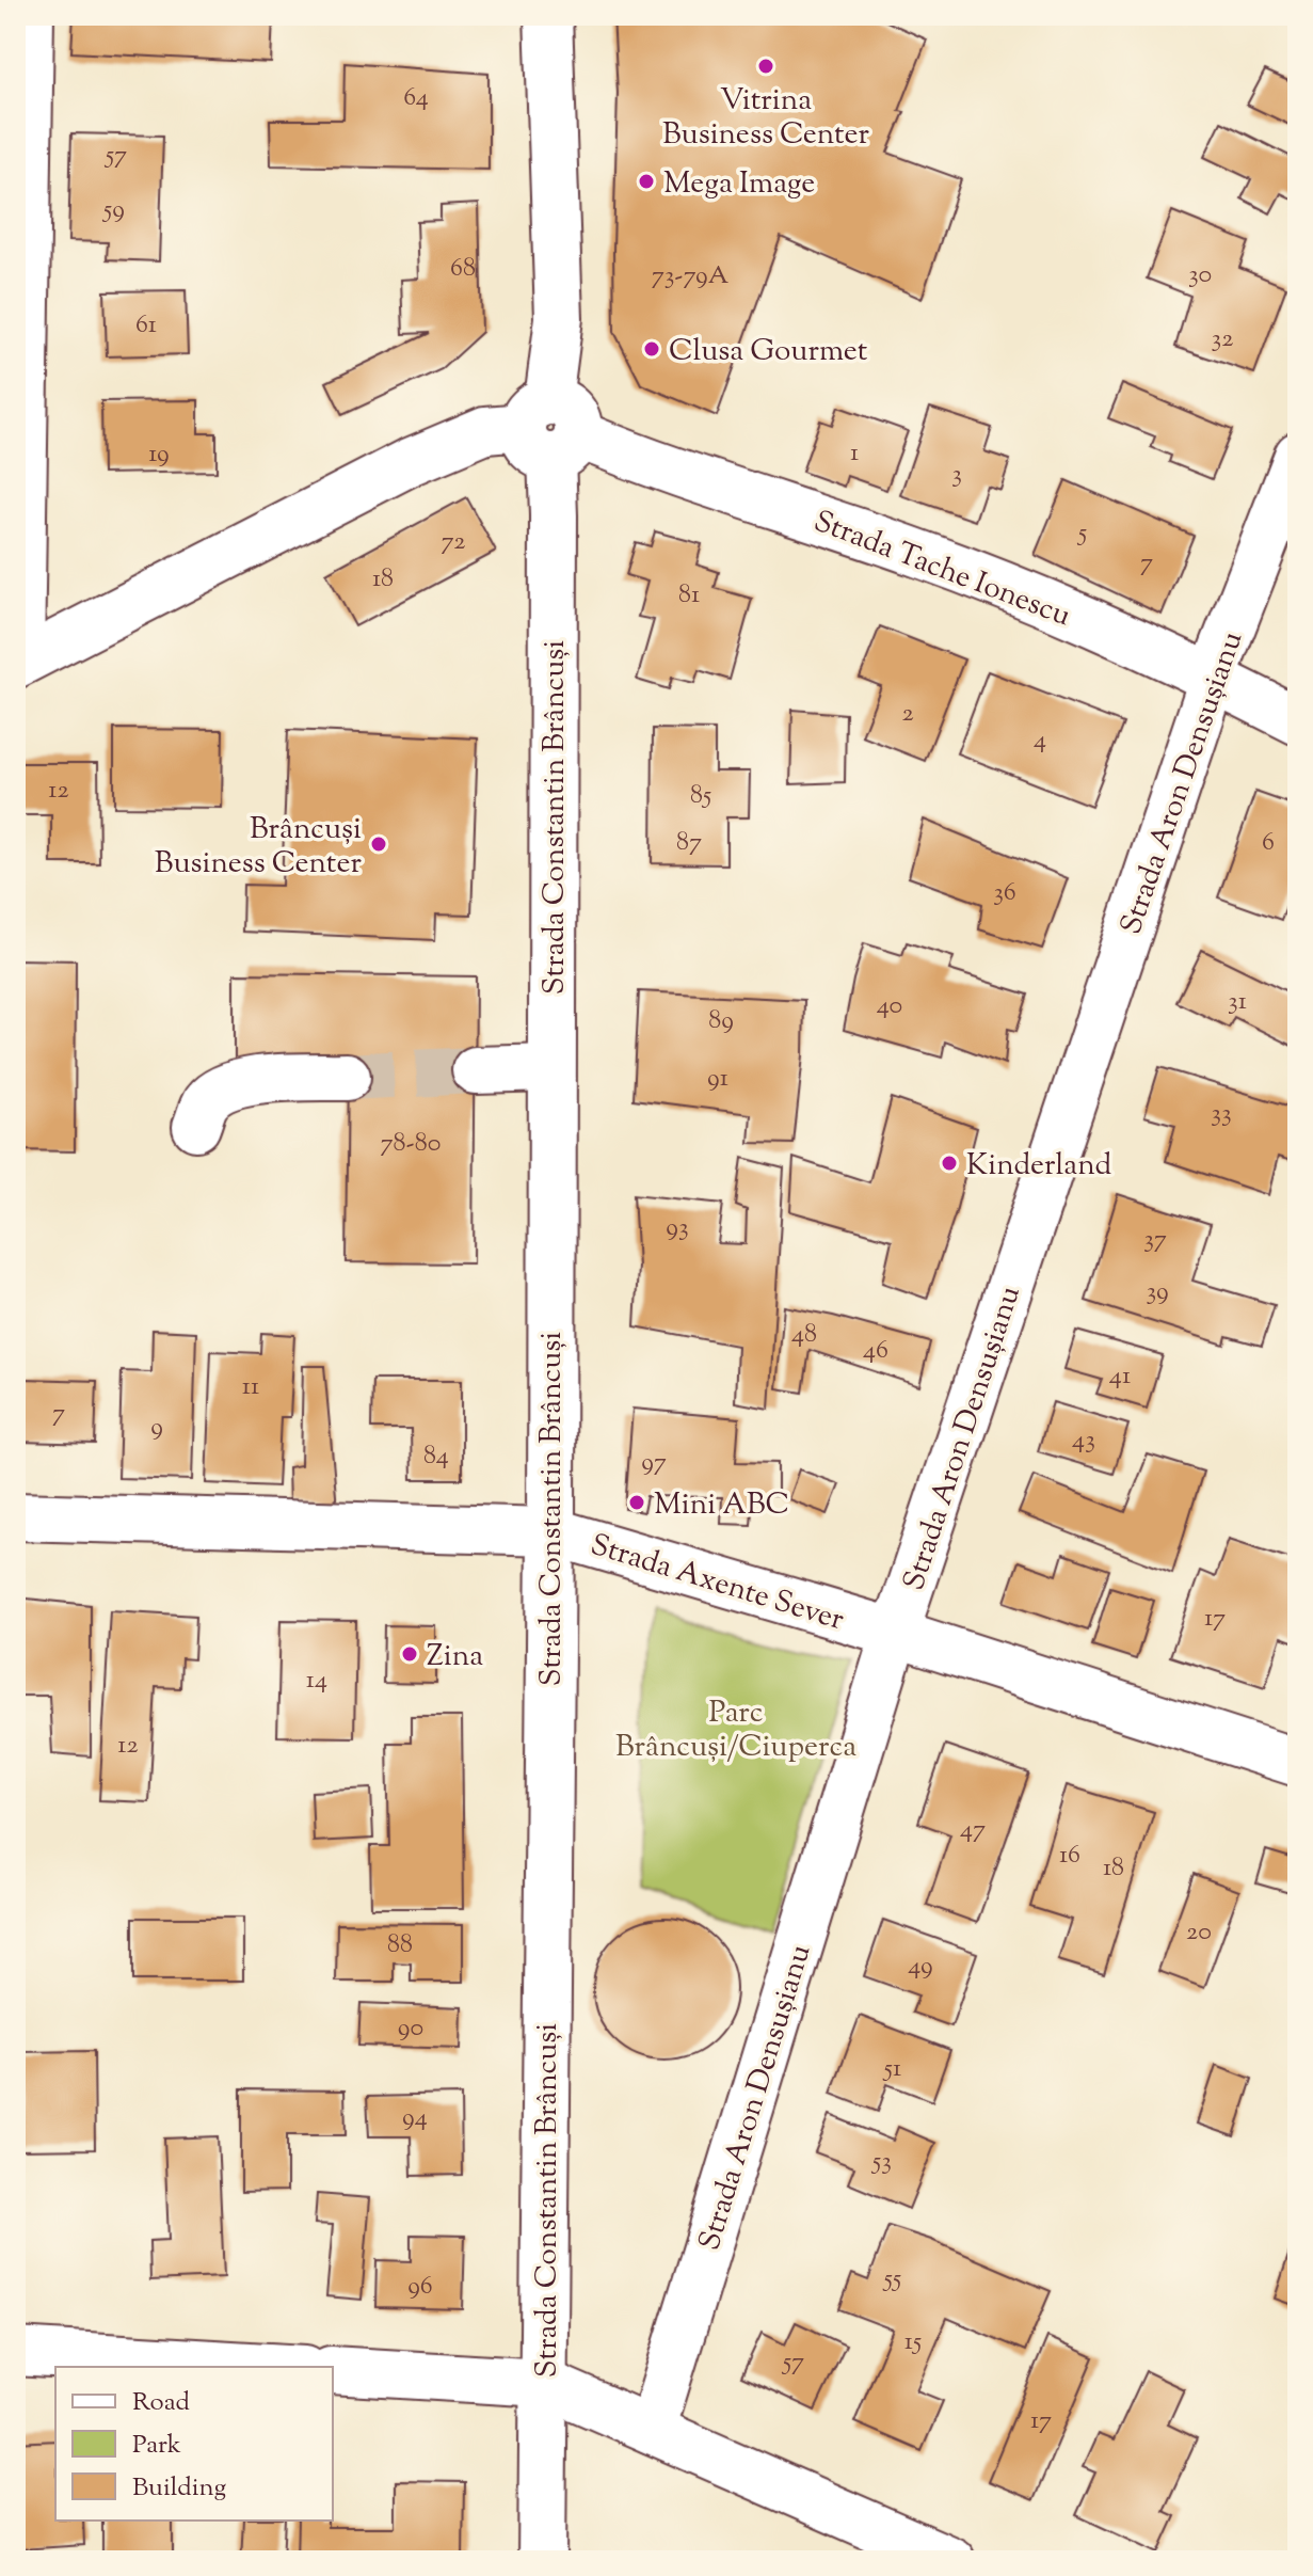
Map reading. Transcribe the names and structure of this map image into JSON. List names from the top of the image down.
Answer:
{
  "streets": {
    "street": [
      "Strada Tache Ionescu",
      "Strada Aron Densușianu",
      "Strada Constantin Brâncuși",
      "Strada Axente Sever"
    ]
  },
  "crossings": [
    ["Strada Tache Ionescu", "Strada Aron Densușianu"],
    ["Strada Tache Ionescu", "Strada Constantin Brâncuși"],
    ["Strada Aron Densușianu", "Strada Axente Sever"],
    ["Strada Constantin Brâncuși", "Strada Axente Sever"]
  ],
  "parks": ["Parc Brâncuși/Ciuperca"],
  "places": [
    "Vitrina Business Center",
    "Mega Image",
    "Clusa Gourmet",
    "Brâncuși Business Center",
    "Kinderland",
    "Mini ABC",
    "Zina"
  ],
  "house_numbers": [
    "64",
    "57",
    "59",
    "68",
    "30",
    "73-79A",
    "61",
    "32",
    "1",
    "19",
    "3",
    "5",
    "72",
    "7",
    "18",
    "81",
    "2",
    "4",
    "12",
    "85",
    "87",
    "6",
    "36",
    "31",
    "40",
    "89",
    "91",
    "33",
    "78-80",
    "93",
    "37",
    "39",
    "48",
    "46",
    "41",
    "11",
    "7",
    "9",
    "43",
    "84",
    "97",
    "17",
    "14",
    "12",
    "47",
    "16",
    "18",
    "20",
    "88",
    "49",
    "90",
    "51",
    "94",
    "53",
    "55",
    "96",
    "15",
    "57",
    "17"
  ],
  "legend": ["Road", "Park", "Building"]
}
